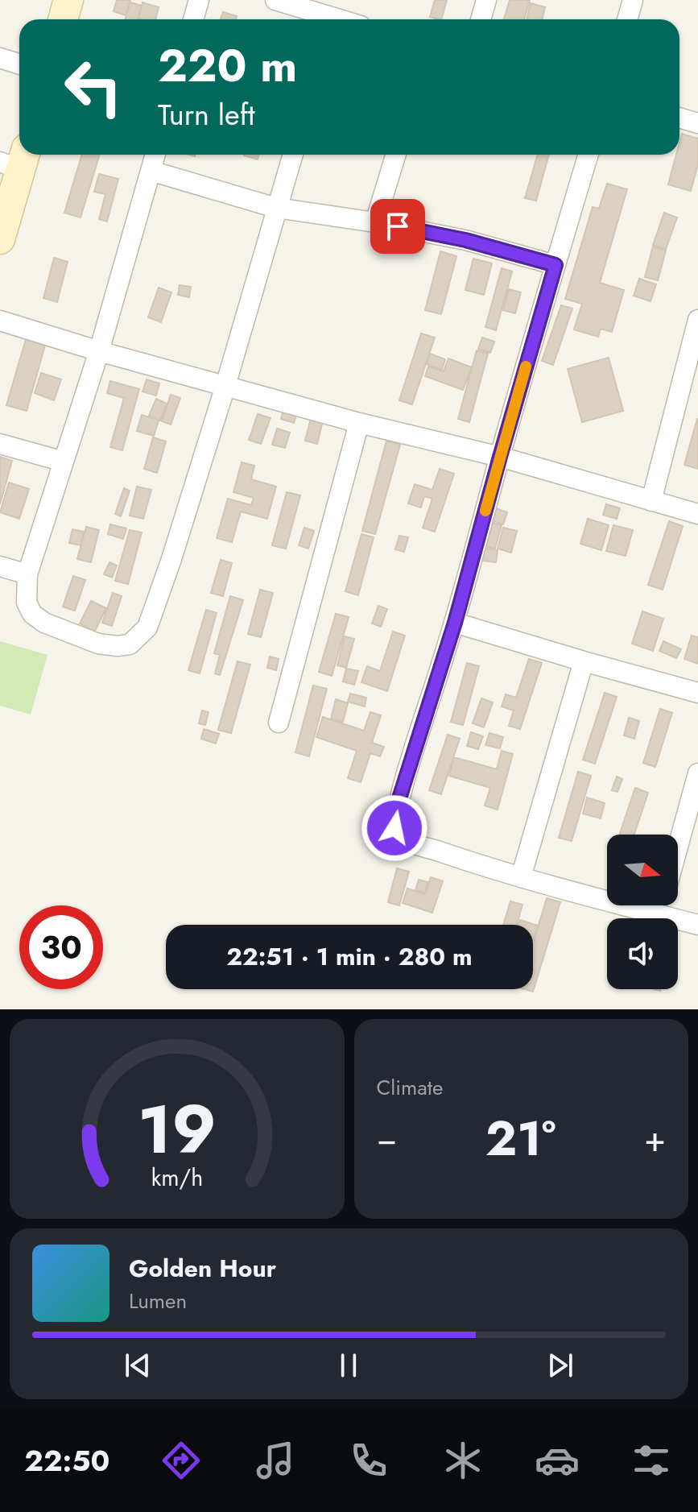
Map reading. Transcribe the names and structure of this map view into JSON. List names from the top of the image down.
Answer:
{
  "north": "right",
  "page": {
    "turn": ["220 m", "Turn left"],
    "limit": "30",
    "trip": "22:51 · 1 min · 280 m",
    "tile": "Climate",
    "heat": ["−", "21°", "+"],
    "song": ["Golden Hour", "Lumen"],
    "tabs": "22:50",
    "gauge": ["19", "km/h"]
  }
}
